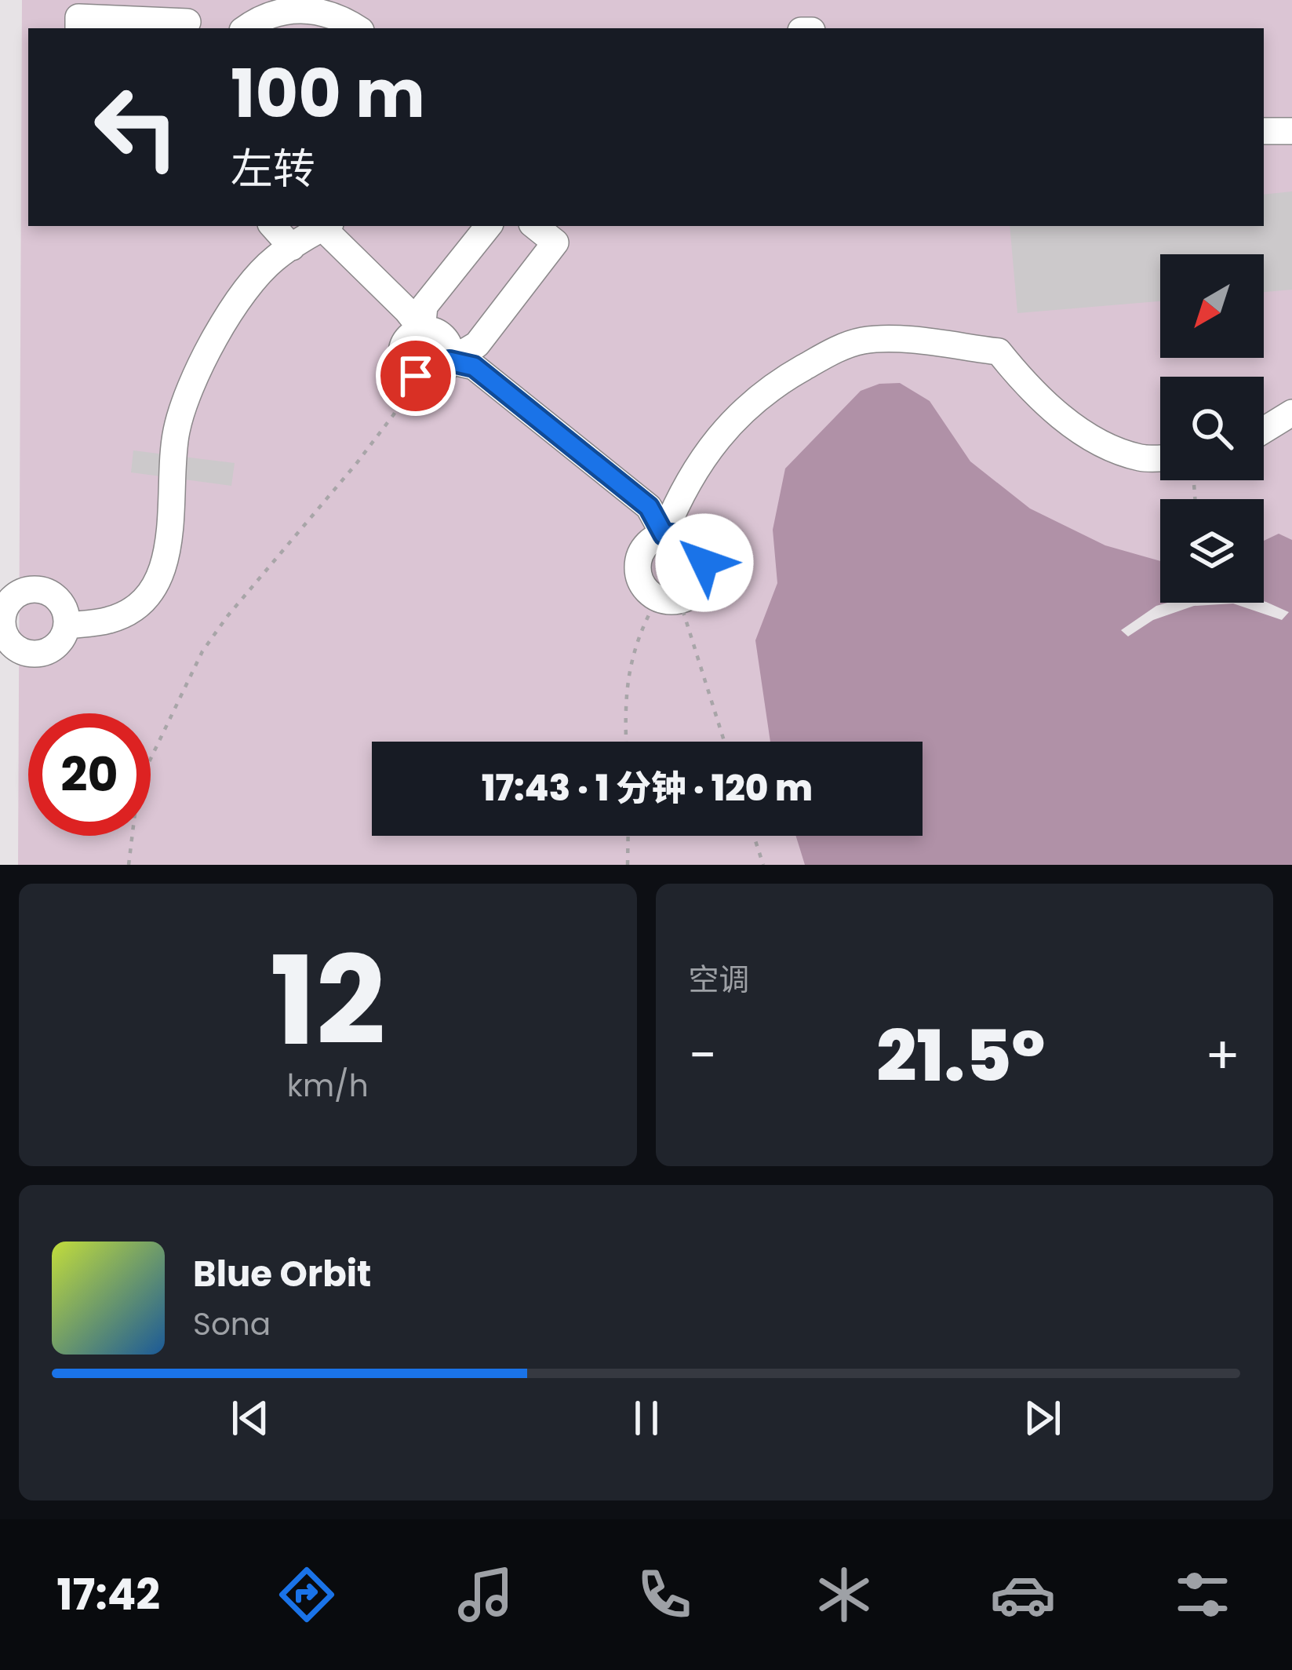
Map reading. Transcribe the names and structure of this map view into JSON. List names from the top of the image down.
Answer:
{
  "north": "bottom left",
  "page": {
    "turn": ["100 m", "左转"],
    "limit": "20",
    "trip": "17:43 · 1 分钟 · 120 m",
    "tile": [
      ["12", "km/h"],
      "空调"
    ],
    "heat": ["−", "21.5°", "+"],
    "song": ["Blue Orbit", "Sona"],
    "tabs": "17:42"
  }
}
